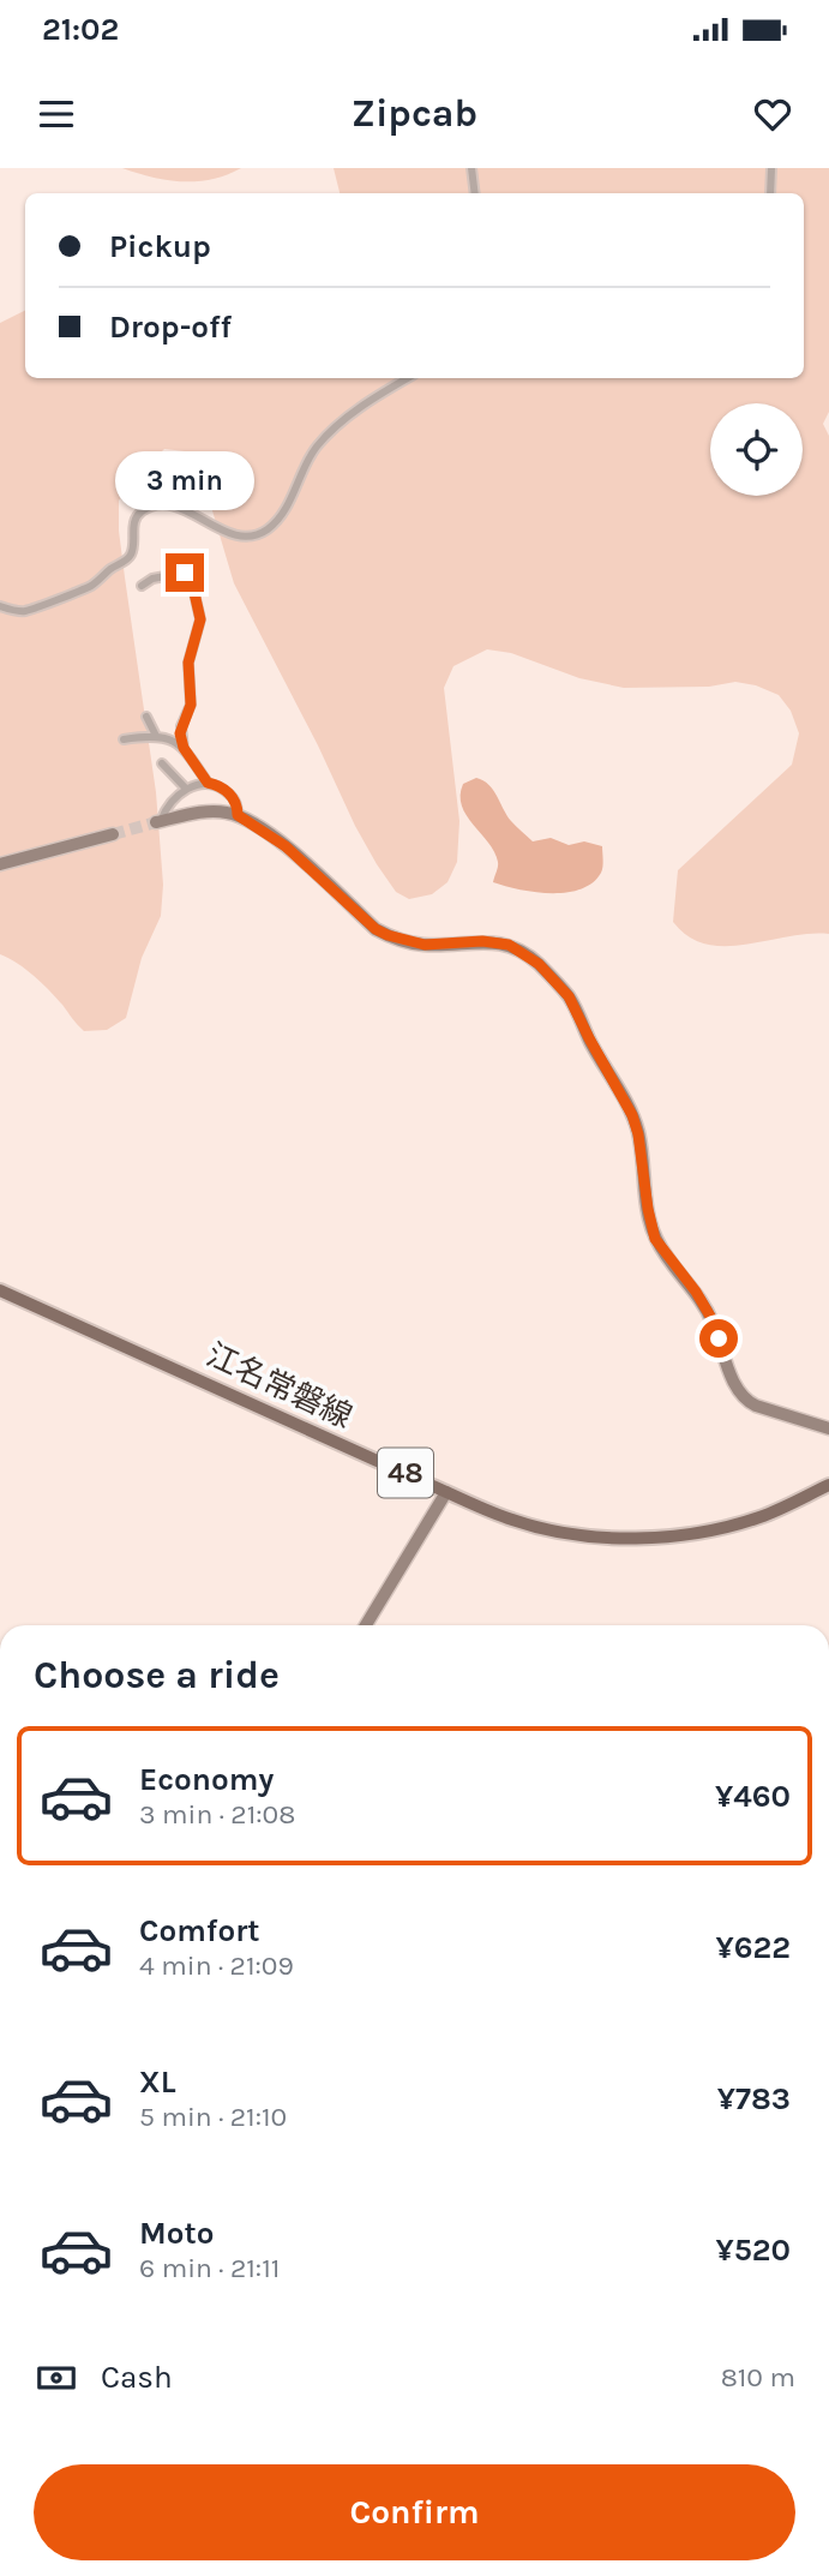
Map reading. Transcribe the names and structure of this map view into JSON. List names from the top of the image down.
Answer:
{
  "streets": {
    "main road": ["江名常磐線", "48"]
  },
  "page": {
    "status": "21:02",
    "header": "Zipcab",
    "banner": ["Pickup", "Drop-off"],
    "bubble": "3 min",
    "heading": "Choose a ride",
    "list": [
      {
        "name": "Economy",
        "note": "3 min · 21:08",
        "value": "¥460"
      },
      {
        "name": "Comfort",
        "note": "4 min · 21:09",
        "value": "¥622"
      },
      {
        "name": "XL",
        "note": "5 min · 21:10",
        "value": "¥783"
      },
      {
        "name": "Moto",
        "note": "6 min · 21:11",
        "value": "¥520"
      }
    ],
    "pay": ["Cash", "810 m"],
    "buttons": "Confirm"
  }
}
